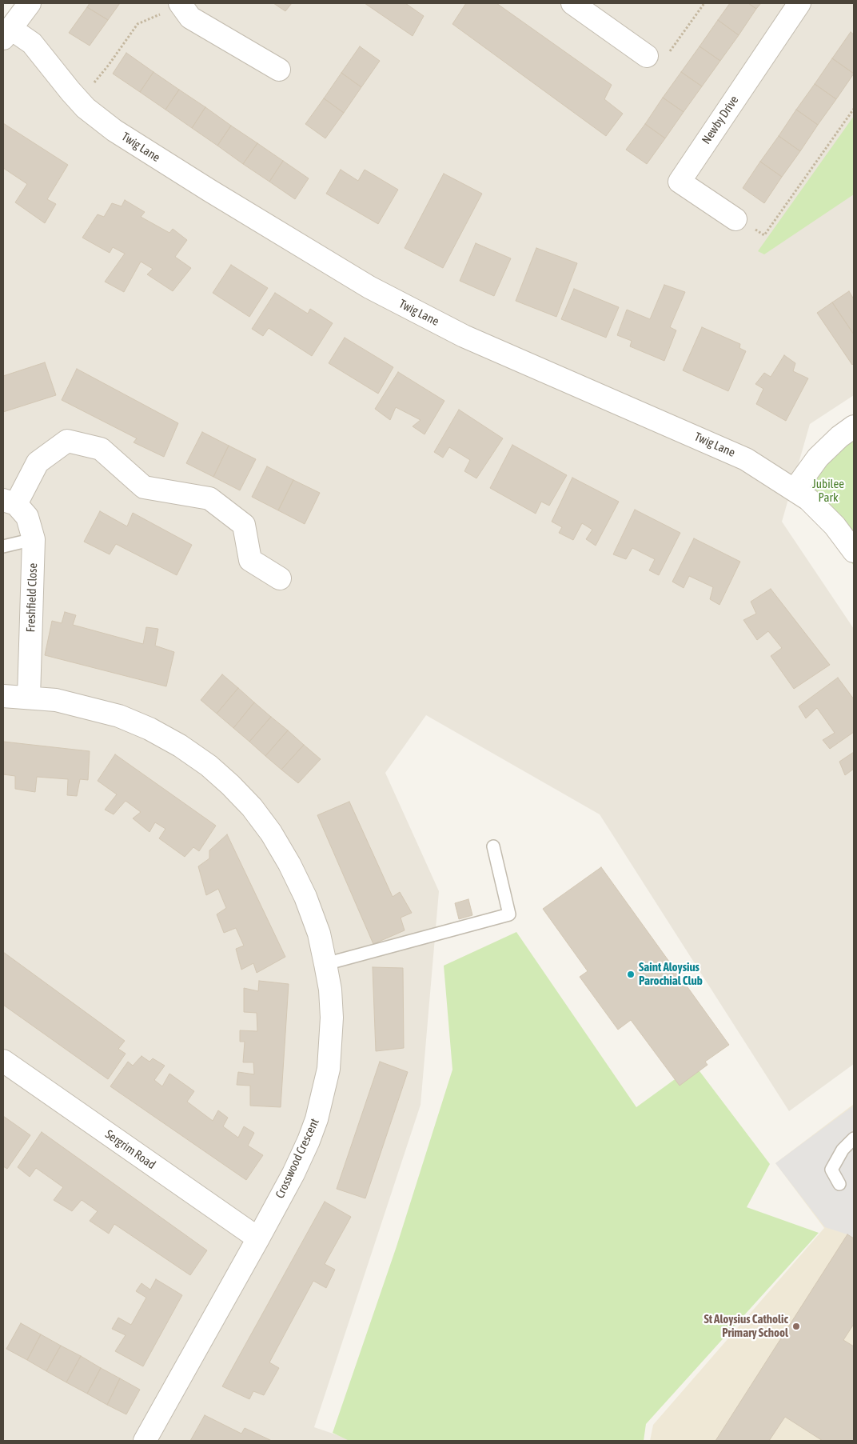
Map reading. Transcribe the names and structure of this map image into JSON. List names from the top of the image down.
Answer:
{
  "streets": {
    "street": [
      "Newby Drive",
      "Twig Lane",
      "Freshfield Close",
      "Sergrim Road",
      "Crosswood Crescent"
    ]
  },
  "crossings": [
    ["Freshfield Close", "Crosswood Crescent"],
    ["Sergrim Road", "Crosswood Crescent"]
  ],
  "parks": ["Jubilee Park"],
  "places": ["Saint Aloysius Parochial Club", "St Aloysius Catholic Primary School"]
}
